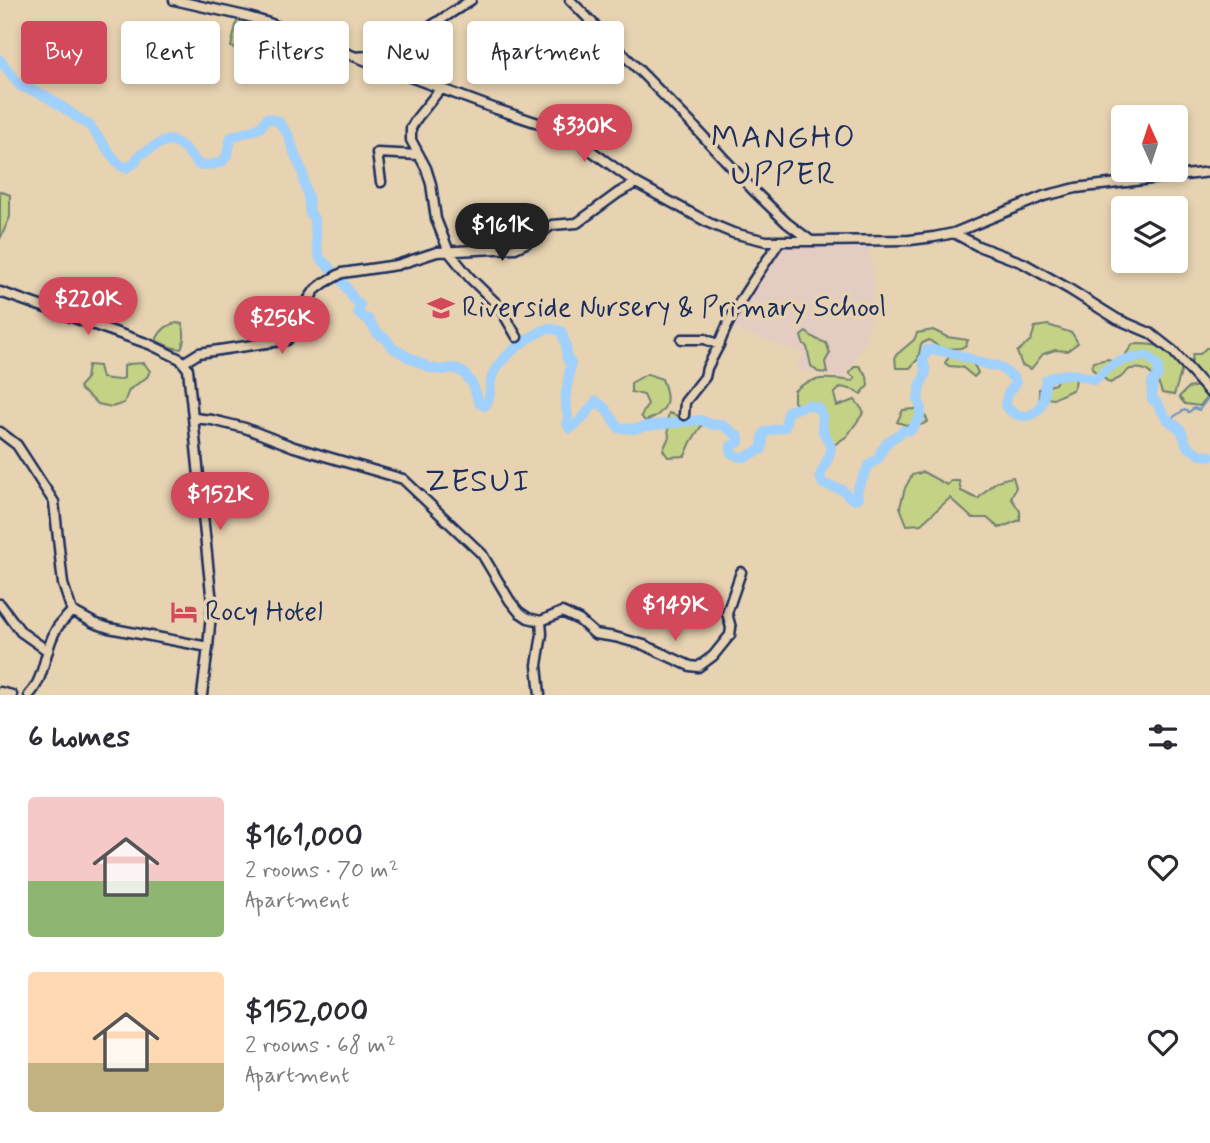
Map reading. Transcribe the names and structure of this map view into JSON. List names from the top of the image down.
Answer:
{
  "districts": ["MANGHO UPPER", "ZESUI"],
  "places": {
    "school or university": ["Riverside Nursery & Primary School"],
    "hotel": ["Rocy Hotel"]
  },
  "north": "top",
  "page": {
    "chip": [
      "Buy",
      "Rent",
      "Filters",
      "New",
      "Apartment"
    ],
    "price": [
      "$330K",
      "$161K",
      "$220K",
      "$256K",
      "$152K",
      "$149K"
    ],
    "heading": "6 homes",
    "list": [
      {
        "name": "$161,000",
        "note": "2 rooms · 70 m² · Apartment"
      },
      {
        "name": "$152,000",
        "note": "2 rooms · 68 m² · Apartment"
      }
    ]
  }
}
